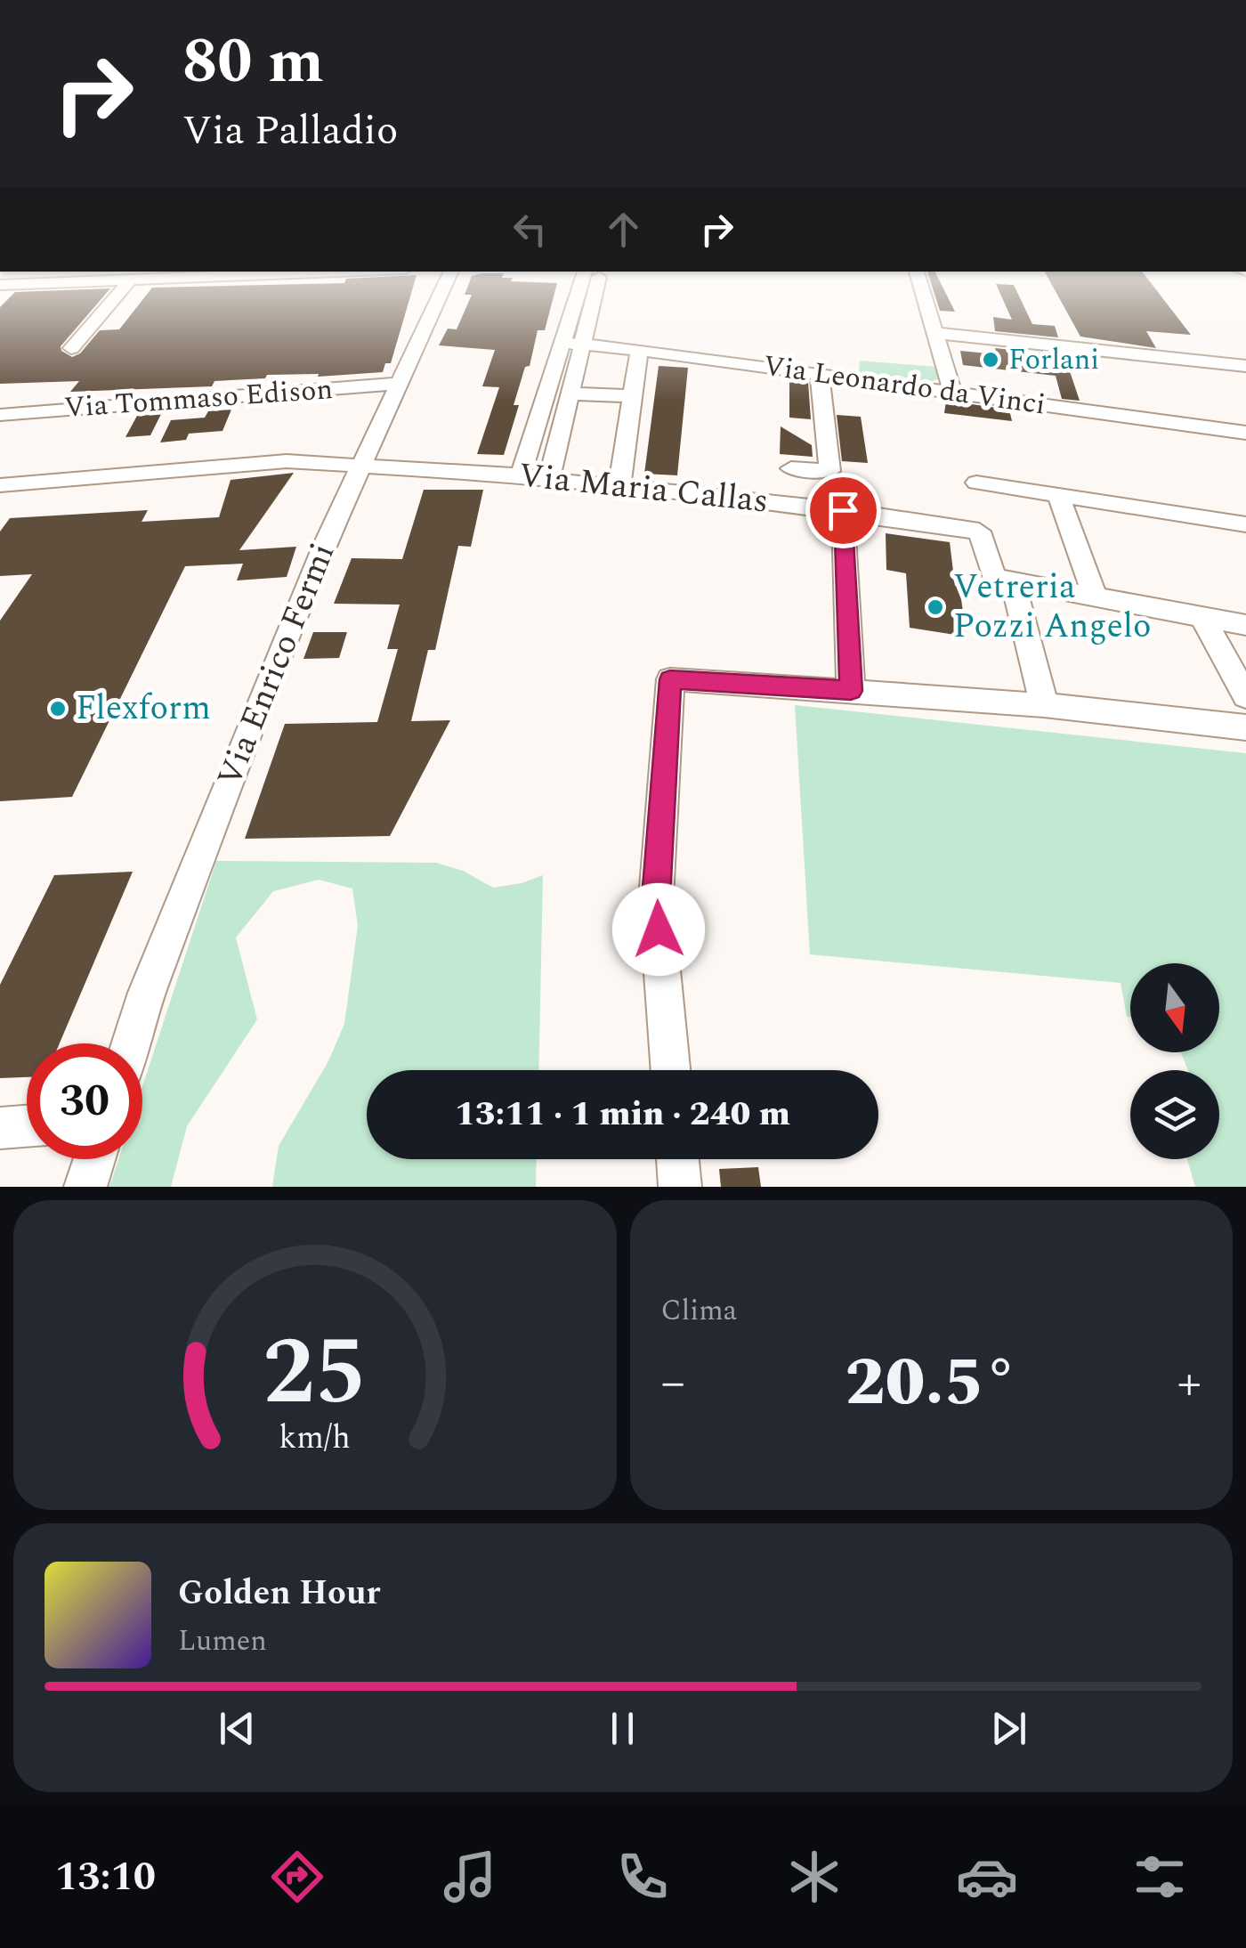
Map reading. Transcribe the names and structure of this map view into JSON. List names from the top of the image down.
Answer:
{
  "streets": {
    "street": [
      "Via Leonardo da Vinci",
      "Via Tommaso Edison",
      "Via Maria Callas",
      "Via Enrico Fermi"
    ]
  },
  "crossings": [
    ["Via Tommaso Edison", "Via Enrico Fermi"],
    ["Via Maria Callas", "Via Enrico Fermi"]
  ],
  "places": ["Forlani", "Vetreria Pozzi Angelo", "Flexform"],
  "north": "bottom",
  "page": {
    "turn": ["80 m", "Via Palladio"],
    "limit": "30",
    "trip": "13:11 · 1 min · 240 m",
    "tile": "Clima",
    "heat": ["−", "20.5°", "+"],
    "song": ["Golden Hour", "Lumen"],
    "tabs": "13:10",
    "gauge": ["25", "km/h"]
  }
}
